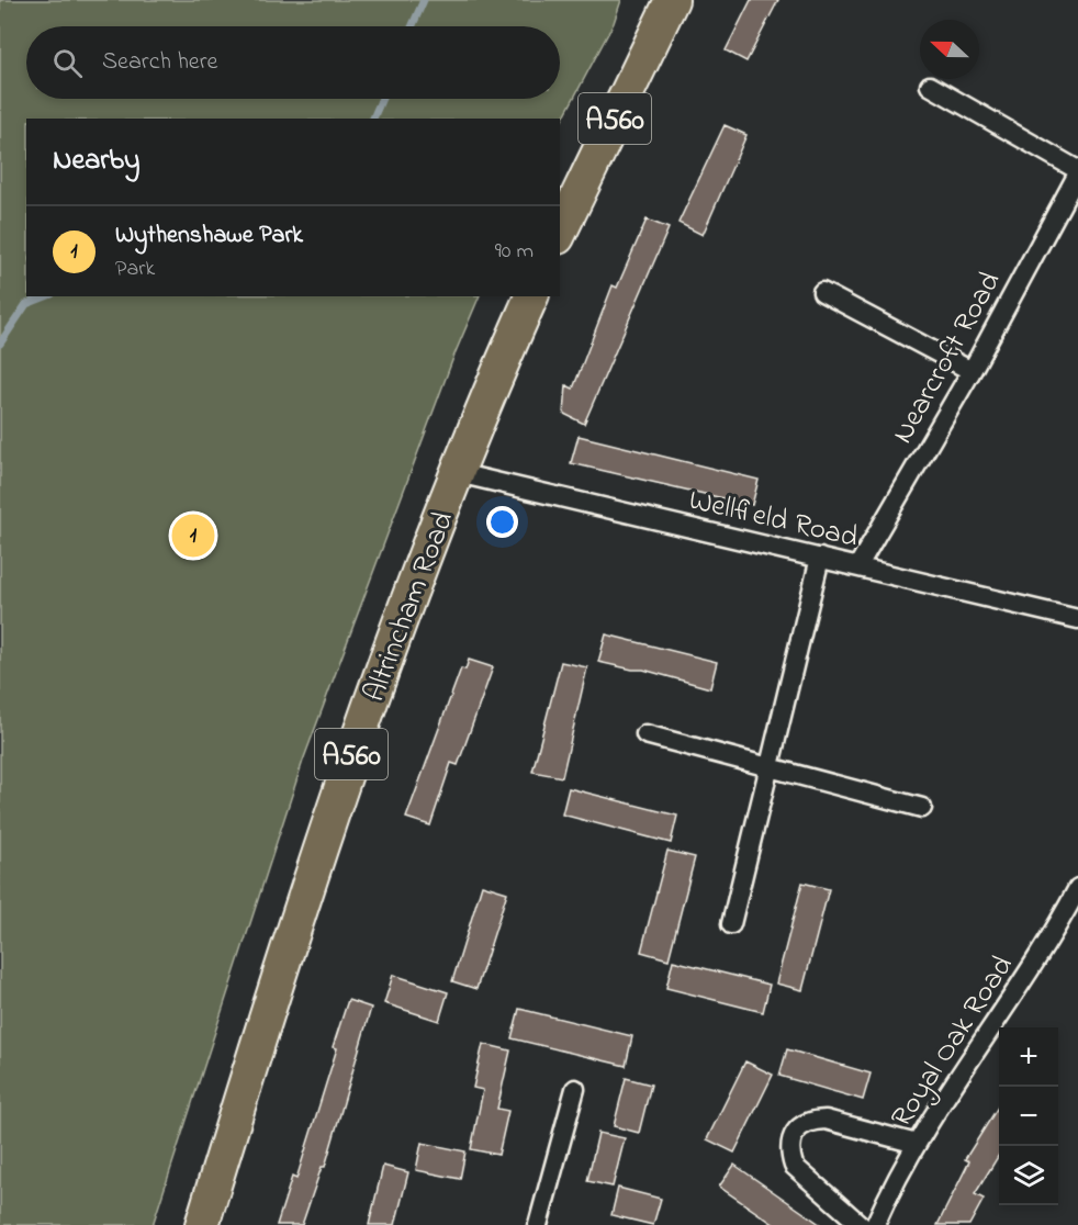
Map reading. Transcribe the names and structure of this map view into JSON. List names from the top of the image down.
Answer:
{
  "streets": {
    "highway": ["A560", "Altrincham Road"],
    "street": ["Nearcroft Road", "Wellfield Road", "Royal Oak Road"]
  },
  "crossings": [
    ["Nearcroft Road", "Wellfield Road"],
    ["Wellfield Road", "Altrincham Road"]
  ],
  "north": "left",
  "page": {
    "search": "Search here",
    "heading": "Nearby",
    "list": [
      {
        "mark": "1",
        "name": "Wythenshawe Park",
        "note": "Park",
        "value": "90 m"
      }
    ],
    "pins": "1",
    "map_buttons": ["+", "−"]
  }
}
